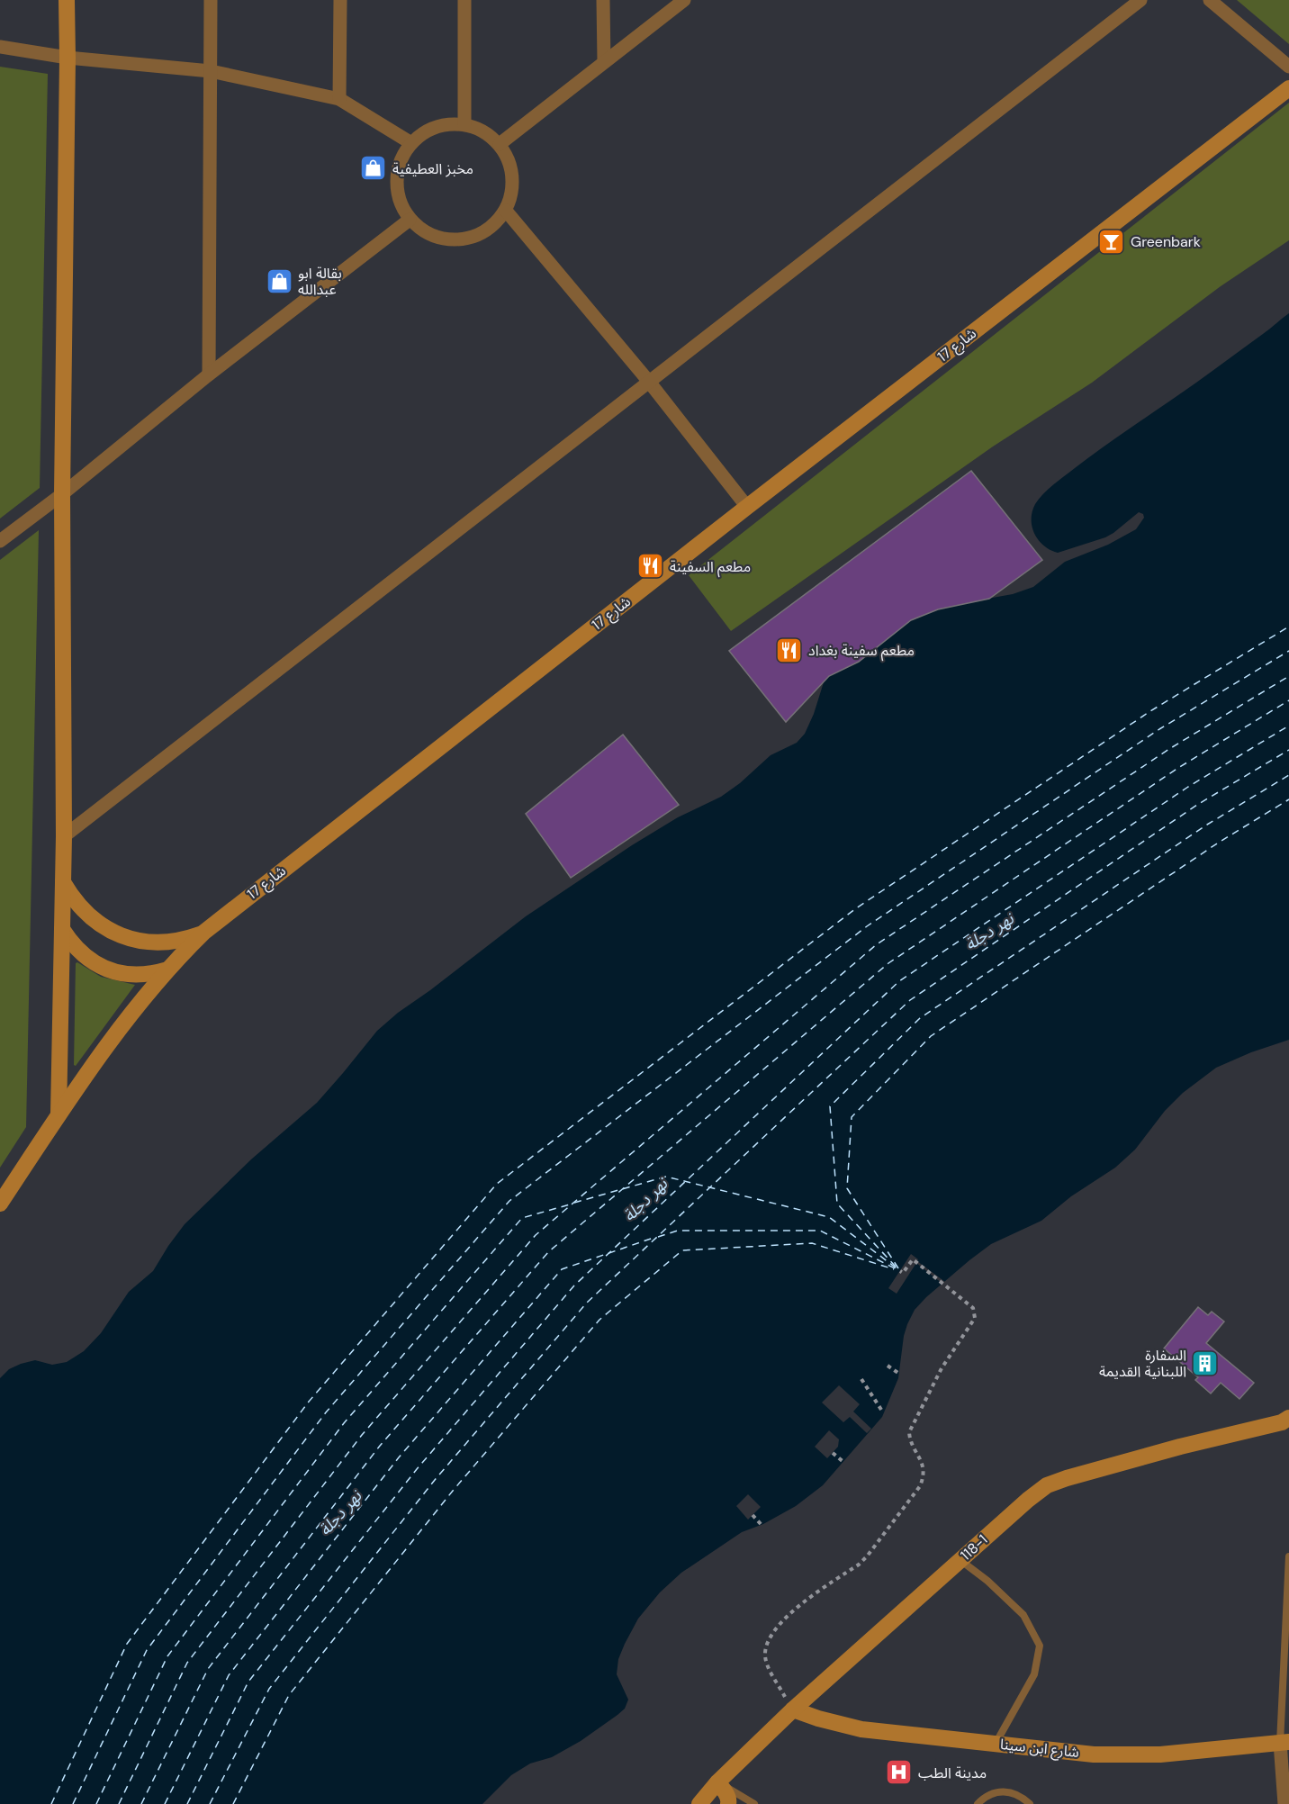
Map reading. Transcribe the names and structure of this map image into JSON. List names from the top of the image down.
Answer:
{
  "streets": {
    "street": ["شارع 17", "118-1", "شارع ابن سينا"]
  },
  "crossings": [
    ["118-1", "شارع ابن سينا"]
  ],
  "water": ["نهر دجلة"],
  "places": {
    "shop": ["مخبز العطيفية", "بقالة ابو عبدالله"],
    "bar": ["Greenbark"],
    "restaurant": ["مطعم السفينة", "مطعم سفينة بغداد"],
    "building": ["السفارة اللبنانية القديمة"],
    "hospital": ["مدينة الطب"]
  }
}
